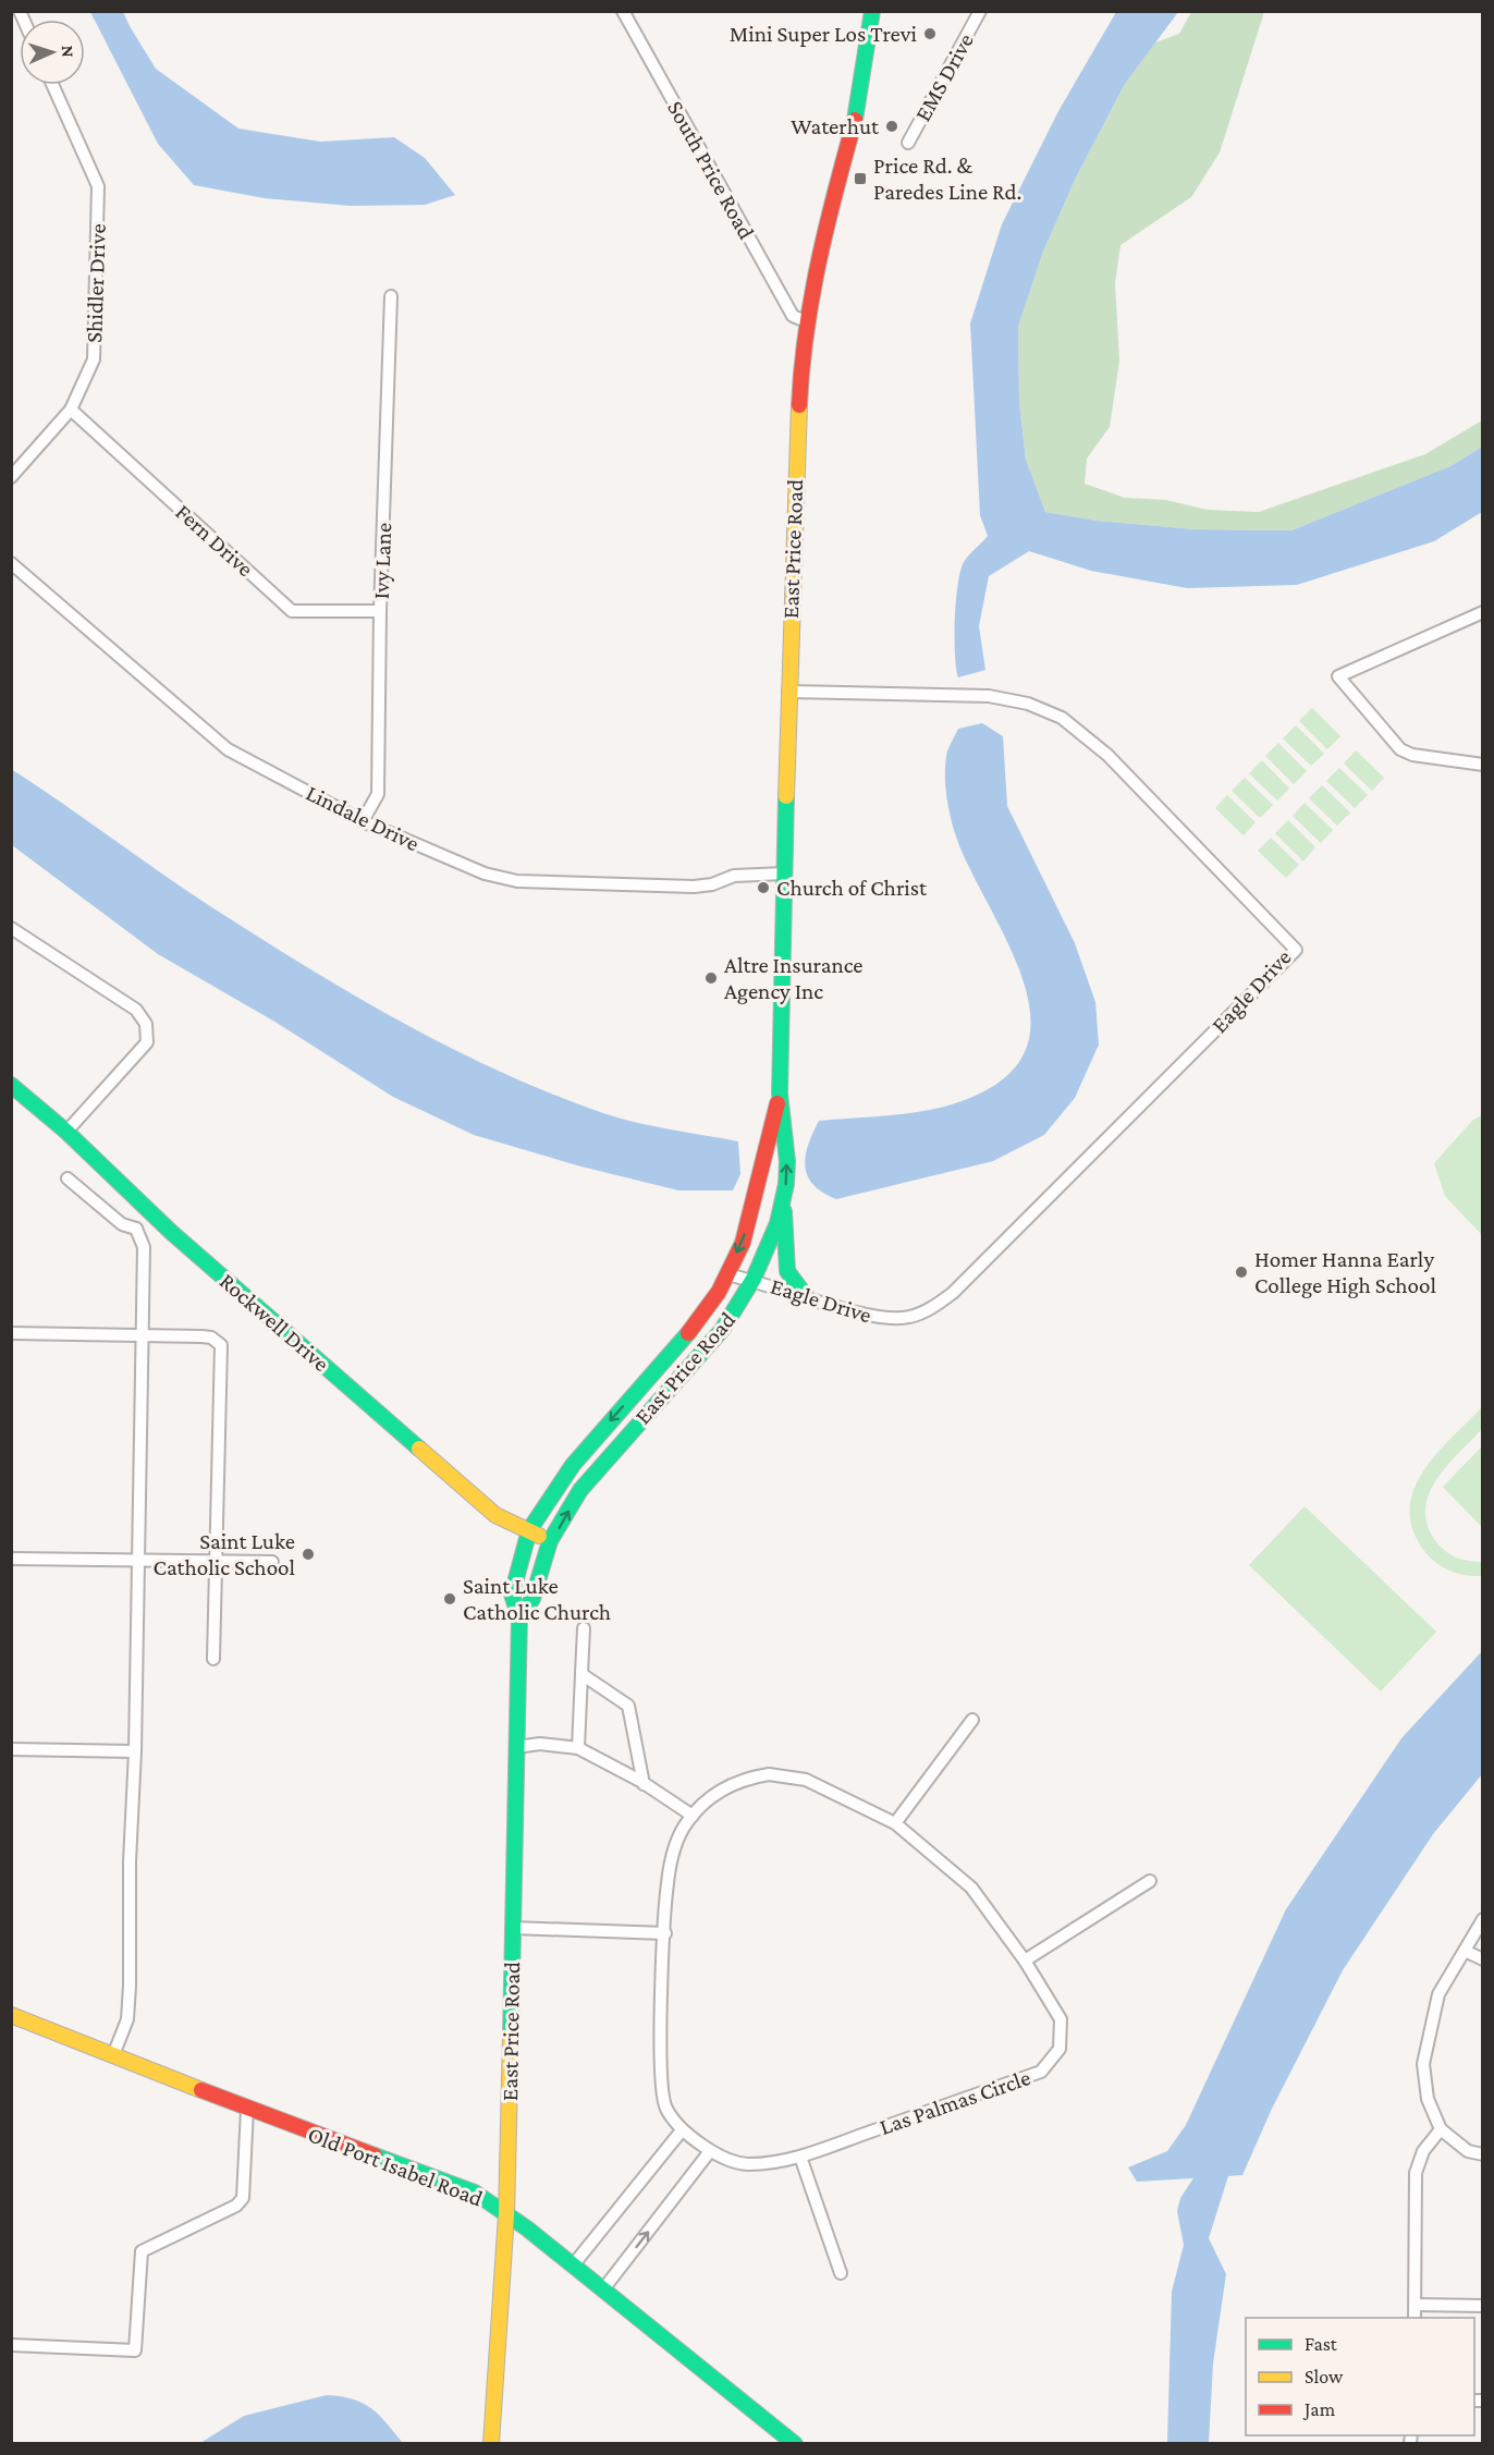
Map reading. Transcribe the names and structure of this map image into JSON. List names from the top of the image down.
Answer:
{
  "streets": {
    "main road": ["East Price Road", "Rockwell Drive", "Old Port Isabel Road"],
    "street": [
      "EMS Drive",
      "South Price Road",
      "Shidler Drive",
      "Fern Drive",
      "Ivy Lane",
      "Lindale Drive",
      "Eagle Drive",
      "Las Palmas Circle"
    ]
  },
  "crossings": [
    ["South Price Road", "East Price Road"],
    ["Shidler Drive", "Fern Drive"],
    ["Fern Drive", "Ivy Lane"],
    ["East Price Road", "Lindale Drive"],
    ["East Price Road", "Eagle Drive"],
    ["East Price Road", "Rockwell Drive"],
    ["East Price Road", "Old Port Isabel Road"],
    ["Ivy Lane", "Lindale Drive"]
  ],
  "places": {
    "other": [
      "Mini Super Los Trevi",
      "Waterhut",
      "Church of Christ",
      "Altre Insurance Agency Inc",
      "Homer Hanna Early College High School",
      "Saint Luke Catholic School",
      "Saint Luke Catholic Church"
    ],
    "transit": ["Price Rd. & Paredes Line Rd."]
  },
  "legend": ["Fast", "Slow", "Jam"],
  "north": "right"
}
